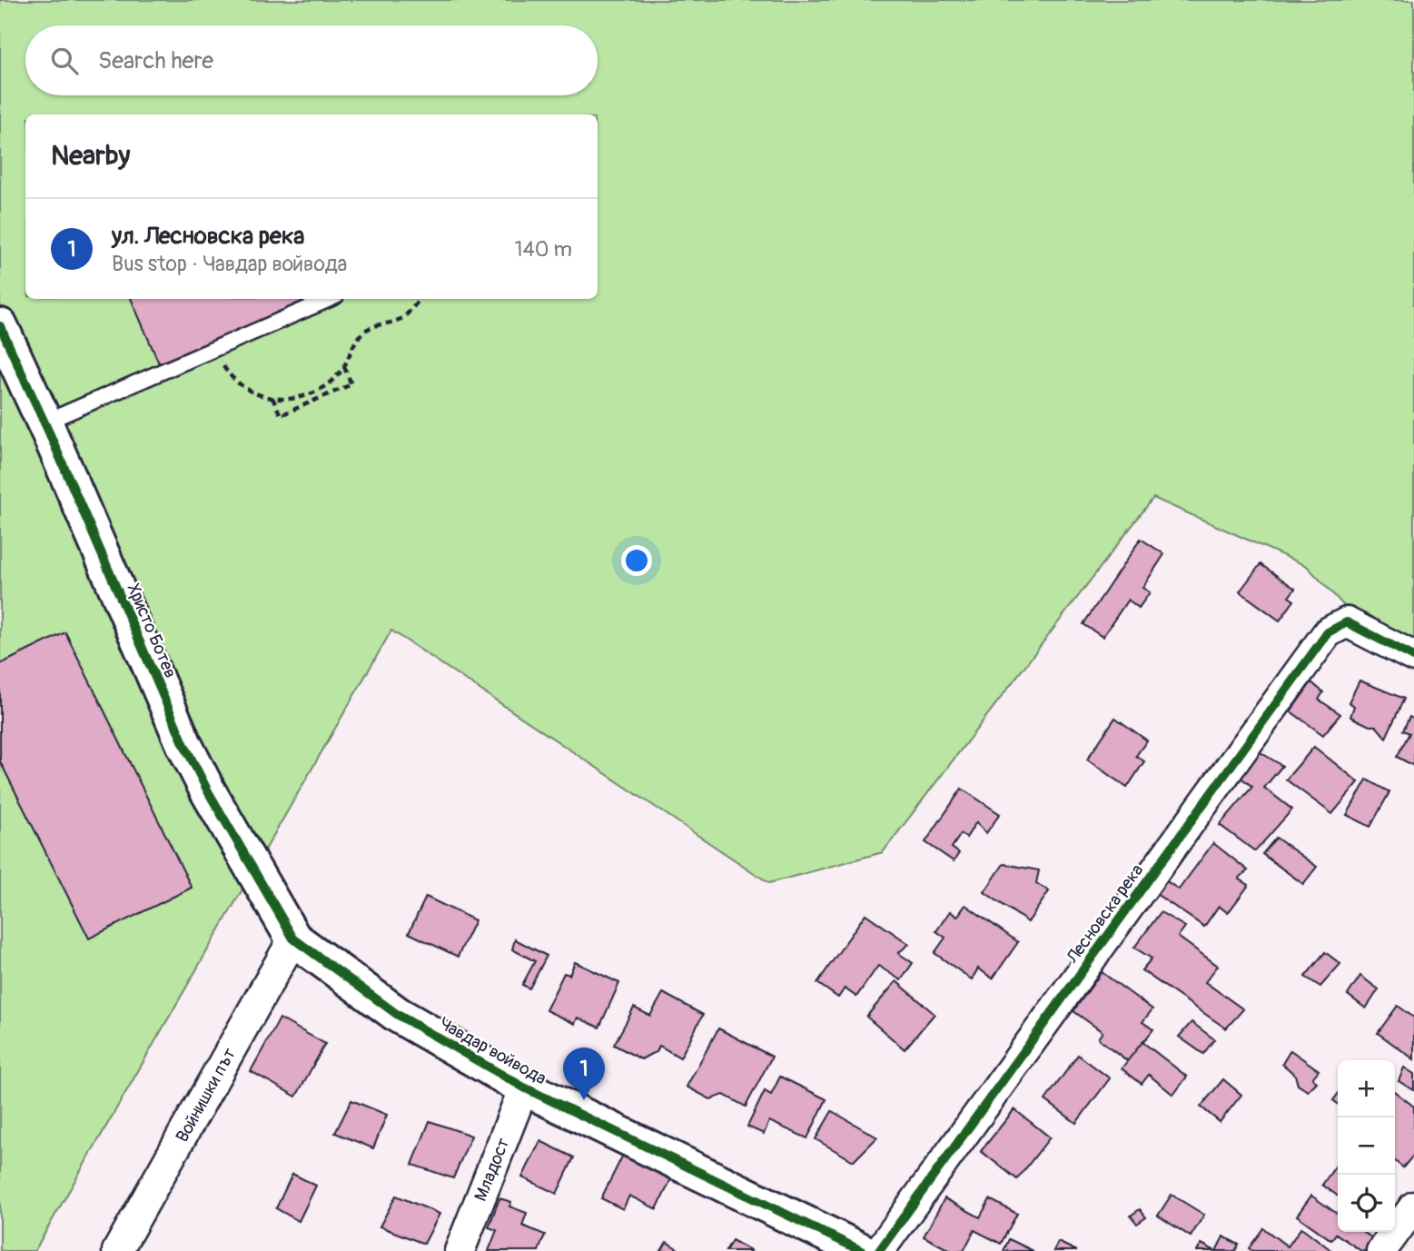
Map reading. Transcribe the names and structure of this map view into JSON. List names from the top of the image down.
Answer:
{
  "streets": {
    "street": [
      "Христо Ботев",
      "Лесновска река",
      "Чавдар войвода",
      "Войнишки път",
      "Младост"
    ]
  },
  "crossings": [
    ["Христо Ботев", "Чавдар войвода"],
    ["Христо Ботев", "Войнишки път"],
    ["Чавдар войвода", "Войнишки път"],
    ["Чавдар войвода", "Младост"]
  ],
  "page": {
    "search": "Search here",
    "heading": "Nearby",
    "list": [
      {
        "mark": "1",
        "name": "ул. Лесновска река",
        "note": "Bus stop · Чавдар войвода",
        "value": "140 m"
      }
    ],
    "pins": "1",
    "map_buttons": ["+", "−"]
  }
}
